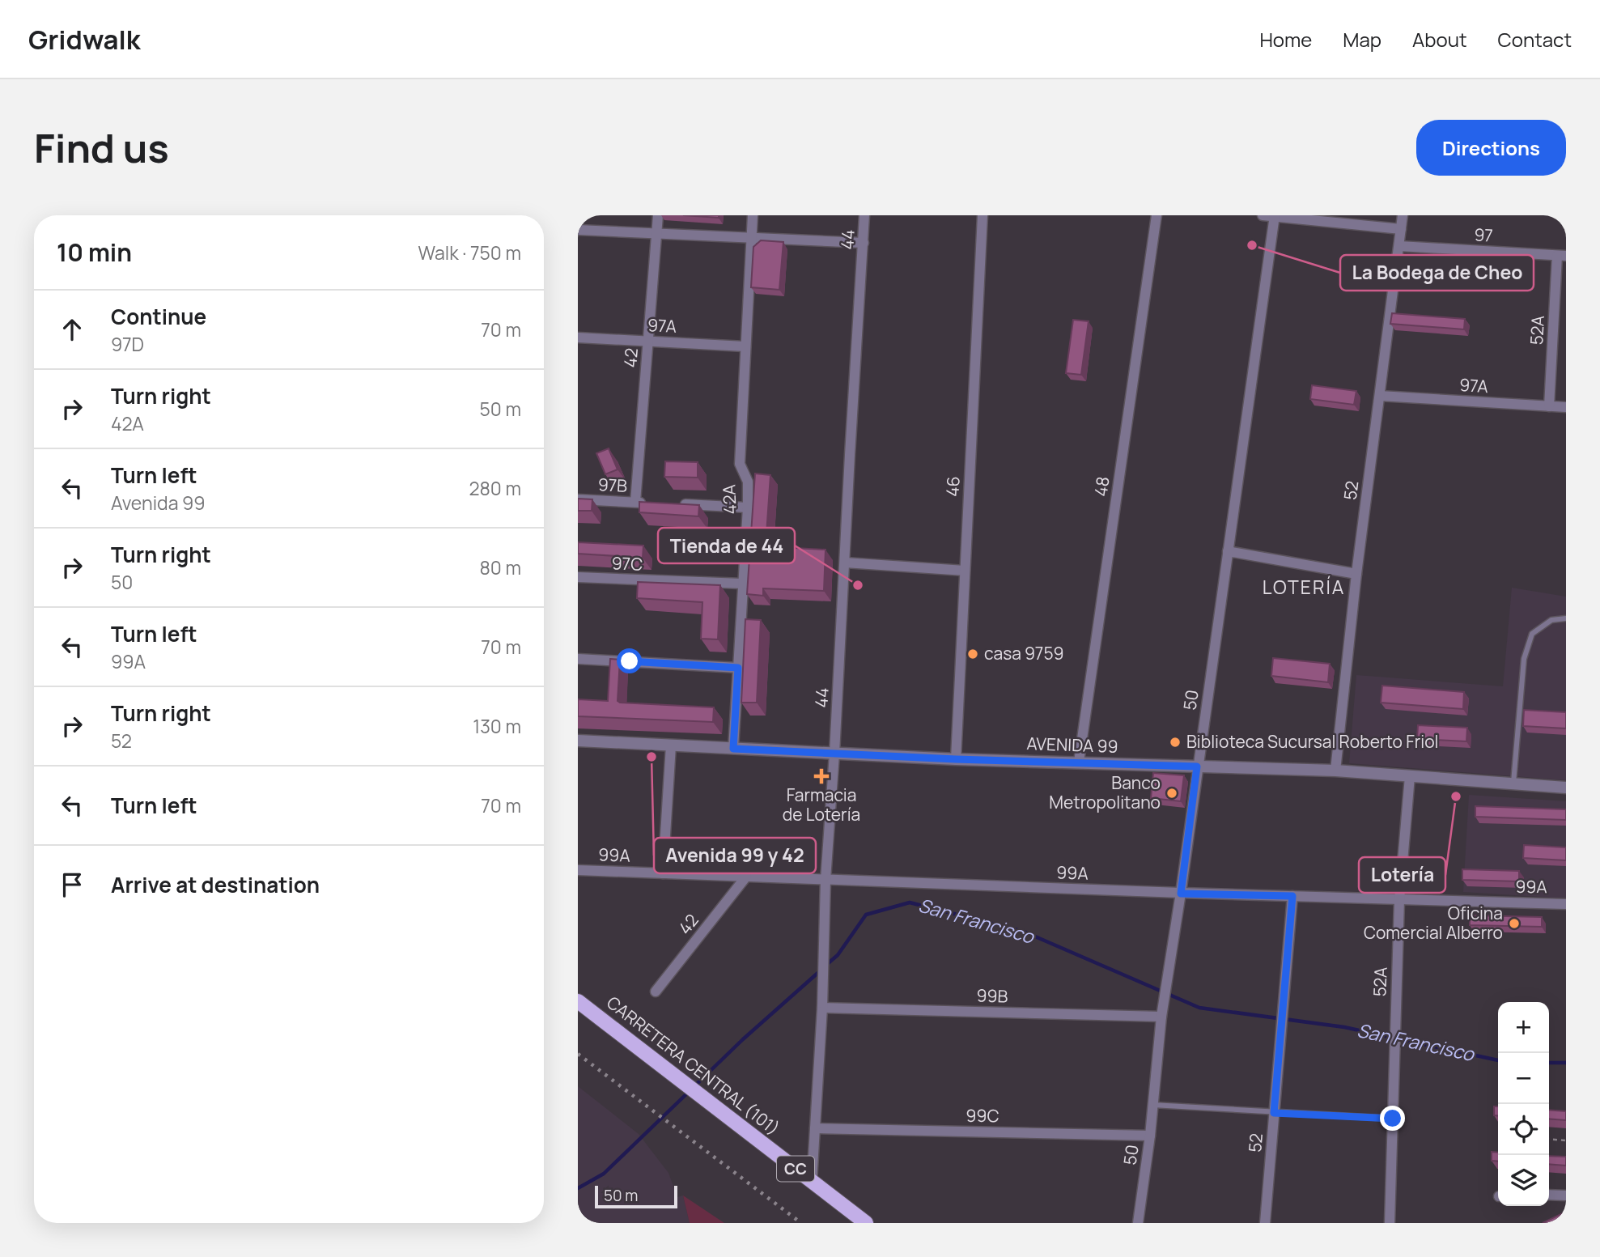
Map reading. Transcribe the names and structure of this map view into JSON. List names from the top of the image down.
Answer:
{
  "streets": {
    "main road": ["CARRETERA CENTRAL (101)", "CC"],
    "street": [
      "97",
      "44",
      "97A",
      "52A",
      "42",
      "97B",
      "46",
      "48",
      "52",
      "42A",
      "97C",
      "50",
      "AVENIDA 99",
      "99A",
      "99B",
      "99C"
    ]
  },
  "crossings": [
    ["97", "52A"],
    ["97", "52"],
    ["44", "AVENIDA 99"],
    ["44", "99A"],
    ["44", "99B"],
    ["44", "CARRETERA CENTRAL (101)"],
    ["44", "99C"],
    ["97A", "52A"],
    ["97A", "42"],
    ["97A", "52"],
    ["97A", "42A"],
    ["52A", "AVENIDA 99"],
    ["52A", "99A"],
    ["42", "97B"],
    ["42", "99A"],
    ["46", "AVENIDA 99"],
    ["48", "AVENIDA 99"],
    ["52", "AVENIDA 99"],
    ["52", "99A"],
    ["42A", "97C"],
    ["42A", "AVENIDA 99"],
    ["50", "AVENIDA 99"],
    ["50", "99A"],
    ["50", "99B"],
    ["50", "99C"]
  ],
  "districts": ["LOTERÍA"],
  "water": ["San Francisco"],
  "places": {
    "other": [
      "La Bodega de Cheo",
      "Tienda de 44",
      "casa 9759",
      "Biblioteca Sucursal Roberto Friol",
      "Avenida 99 y 42",
      "Banco Metropolitano",
      "Lotería",
      "Oficina Comercial Alberro"
    ],
    "health": ["Farmacia de Lotería"]
  },
  "scale_bar": "50 m",
  "page": {
    "header": "Gridwalk",
    "nav": [
      "Home",
      "Map",
      "About",
      "Contact"
    ],
    "buttons": "Directions",
    "title": "Find us",
    "heading": ["10 min", "Walk · 750 m"],
    "list": [
      ["Continue", "97D", "70 m"],
      ["Turn right", "42A", "50 m"],
      ["Turn left", "Avenida 99", "280 m"],
      ["Turn right", "50", "80 m"],
      ["Turn left", "99A", "70 m"],
      ["Turn right", "52", "130 m"],
      ["Turn left", "70 m"],
      "Arrive at destination"
    ],
    "map_buttons": ["+", "−"],
    "scale": "50 m"
  }
}
